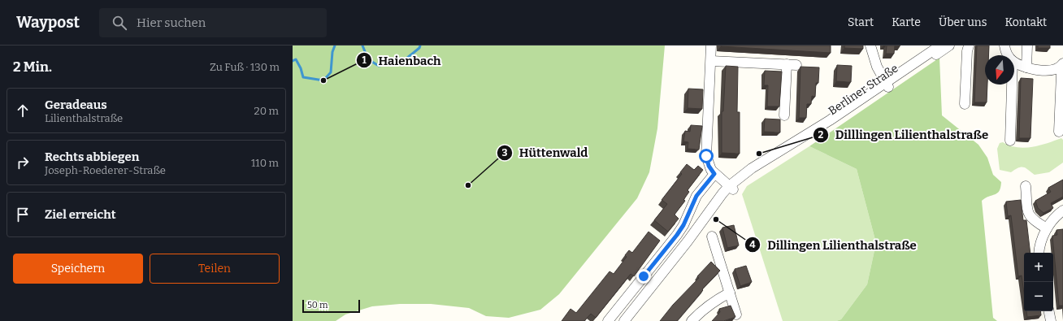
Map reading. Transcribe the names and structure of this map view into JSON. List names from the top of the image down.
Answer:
{
  "streets": {
    "street": ["Berliner Straße"]
  },
  "places": [
    "Haienbach",
    "Dilllingen Lilienthalstraße",
    "Hüttenwald",
    "Dillingen Lilienthalstraße"
  ],
  "scale_bar": "50 m",
  "north": "bottom",
  "page": {
    "header": "Waypost",
    "search": "Hier suchen",
    "nav": [
      "Start",
      "Karte",
      "Über uns",
      "Kontakt"
    ],
    "heading": ["2 Min.", "Zu Fuß · 130 m"],
    "list": [
      ["Geradeaus", "Lilienthalstraße", "20 m"],
      ["Rechts abbiegen", "Joseph-Roederer-Straße", "110 m"],
      "Ziel erreicht"
    ],
    "buttons": ["Speichern", "Teilen"],
    "map_buttons": ["+", "−"],
    "scale": "50 m"
  }
}
